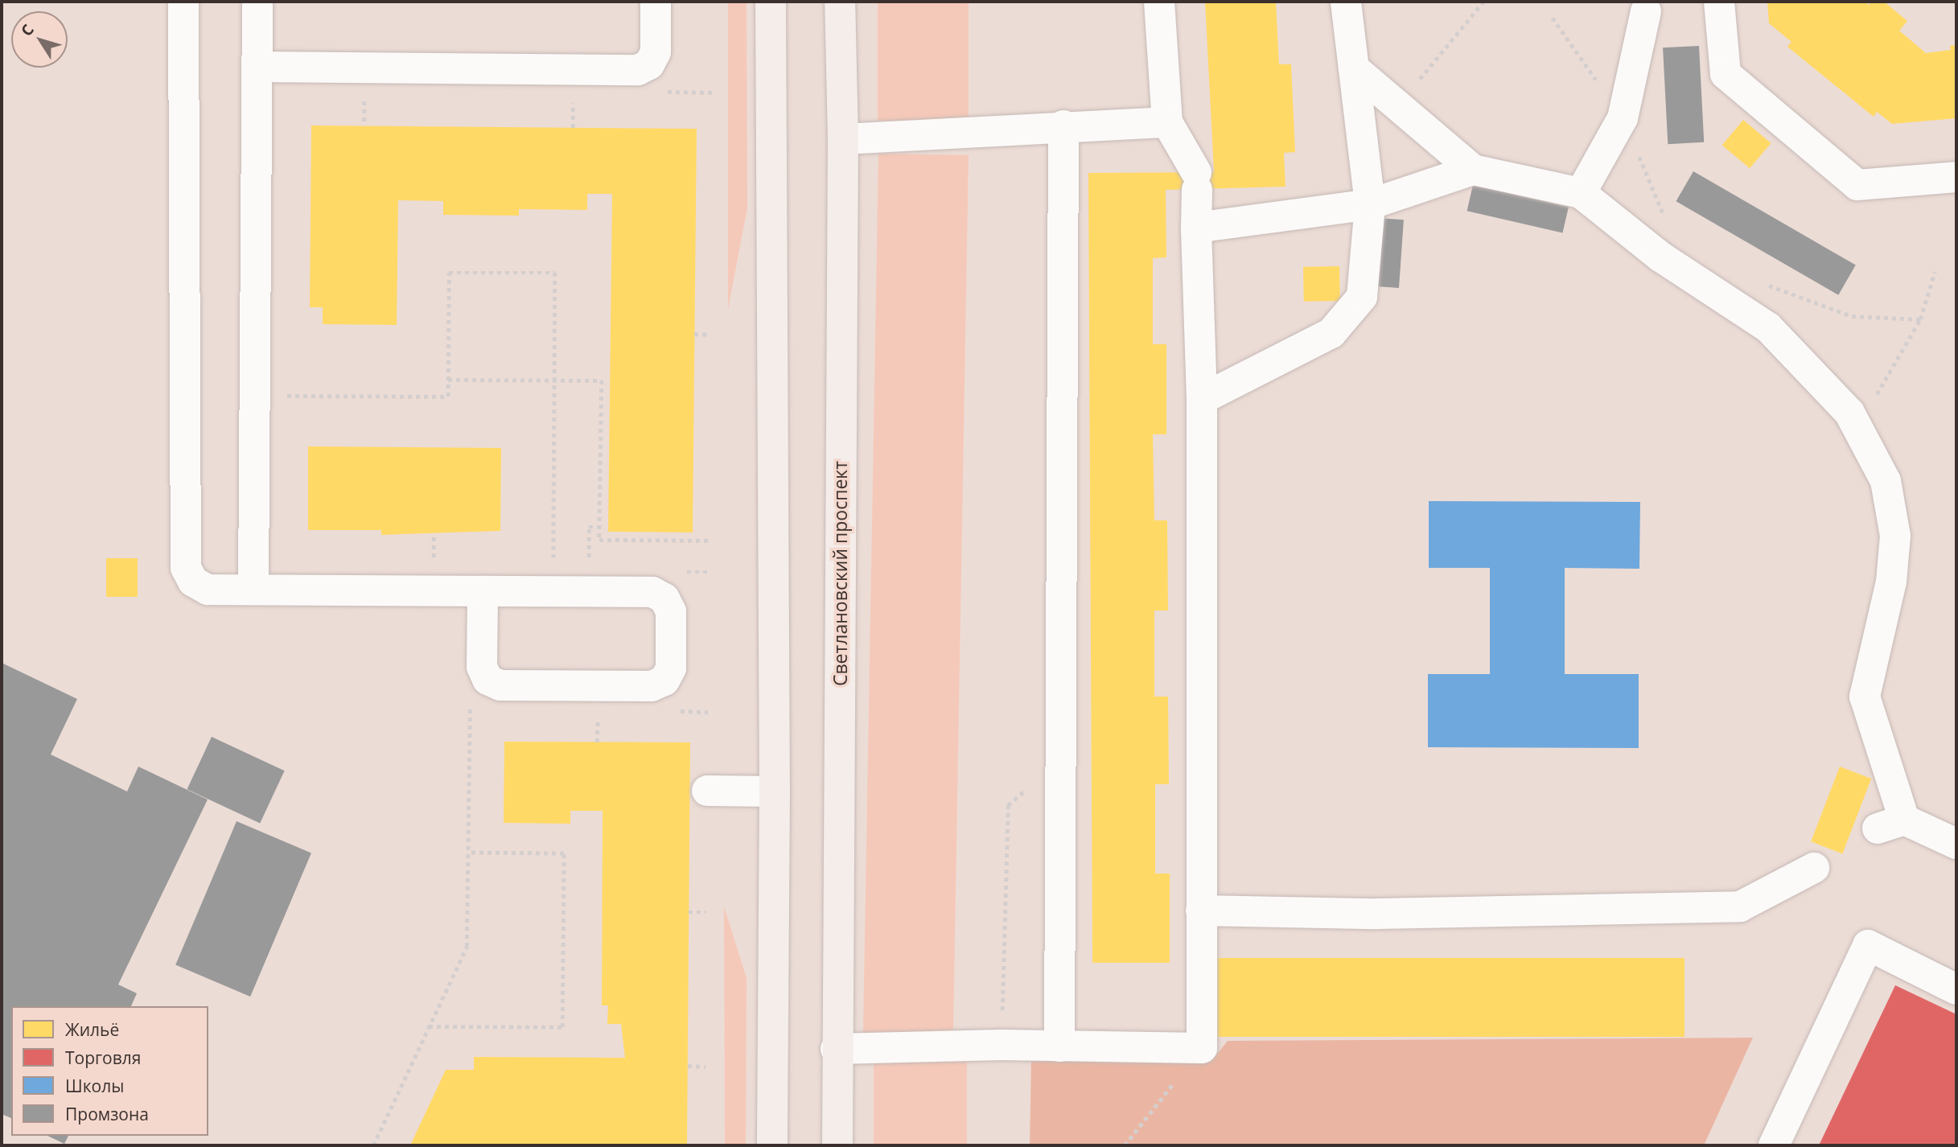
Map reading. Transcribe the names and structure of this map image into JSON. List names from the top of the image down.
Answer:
{
  "streets": {
    "main road": ["Светлановский проспект"]
  },
  "legend": [
    "Жильё",
    "Торговля",
    "Школы",
    "Промзона"
  ],
  "north": "top left"
}
